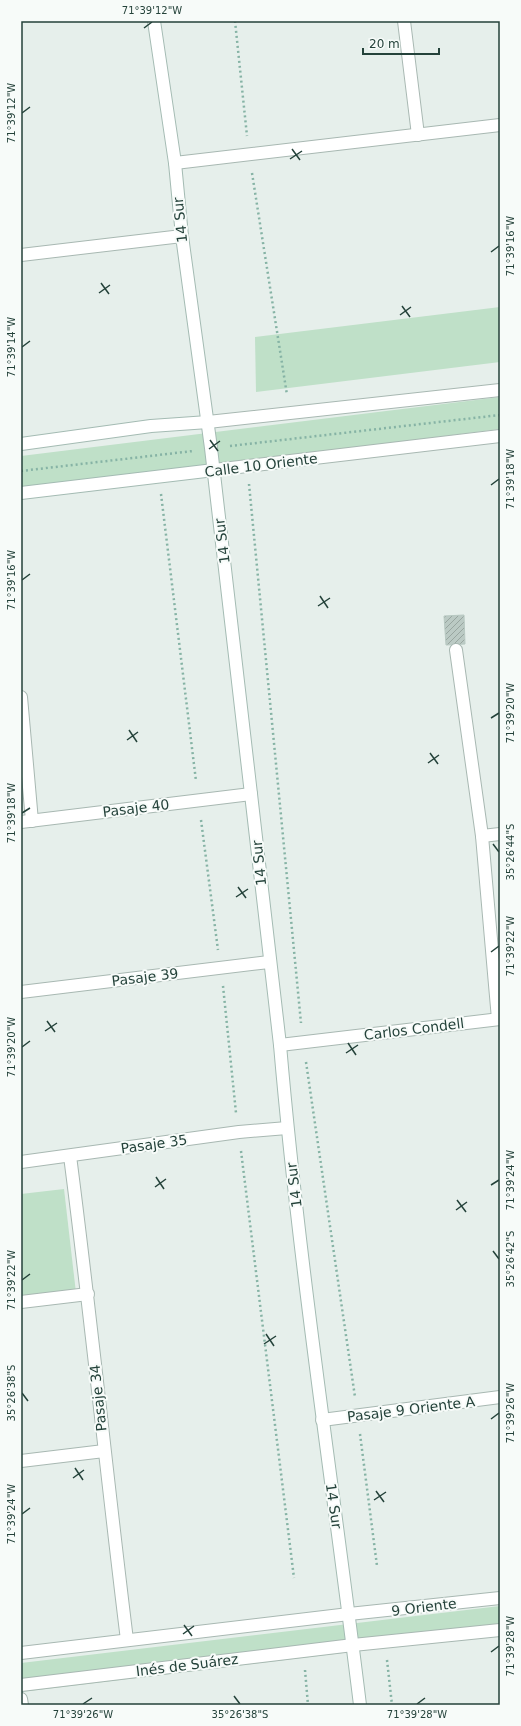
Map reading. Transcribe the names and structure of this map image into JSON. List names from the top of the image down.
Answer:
{
  "streets": {
    "street": [
      "14 Sur",
      "Calle 10 Oriente",
      "Pasaje 40",
      "Pasaje 39",
      "Carlos Condell",
      "Pasaje 35",
      "Pasaje 34",
      "Pasaje 9 Oriente A",
      "9 Oriente",
      "Inés de Suárez"
    ]
  },
  "crossings": [
    ["14 Sur", "Calle 10 Oriente"],
    ["14 Sur", "Pasaje 40"],
    ["14 Sur", "Pasaje 39"],
    ["14 Sur", "Carlos Condell"],
    ["14 Sur", "Pasaje 35"],
    ["14 Sur", "Pasaje 9 Oriente A"],
    ["14 Sur", "9 Oriente"],
    ["14 Sur", "Inés de Suárez"],
    ["Pasaje 35", "Pasaje 34"]
  ],
  "scale_bar": "20 m",
  "coordinates": [
    "71°39'12\"W",
    "71°39'16\"W",
    "71°39'14\"W",
    "71°39'18\"W",
    "71°39'20\"W",
    "35°26'44\"S",
    "71°39'22\"W",
    "71°39'24\"W",
    "35°26'42\"S",
    "35°26'38\"S",
    "71°39'26\"W",
    "71°39'28\"W"
  ]
}
